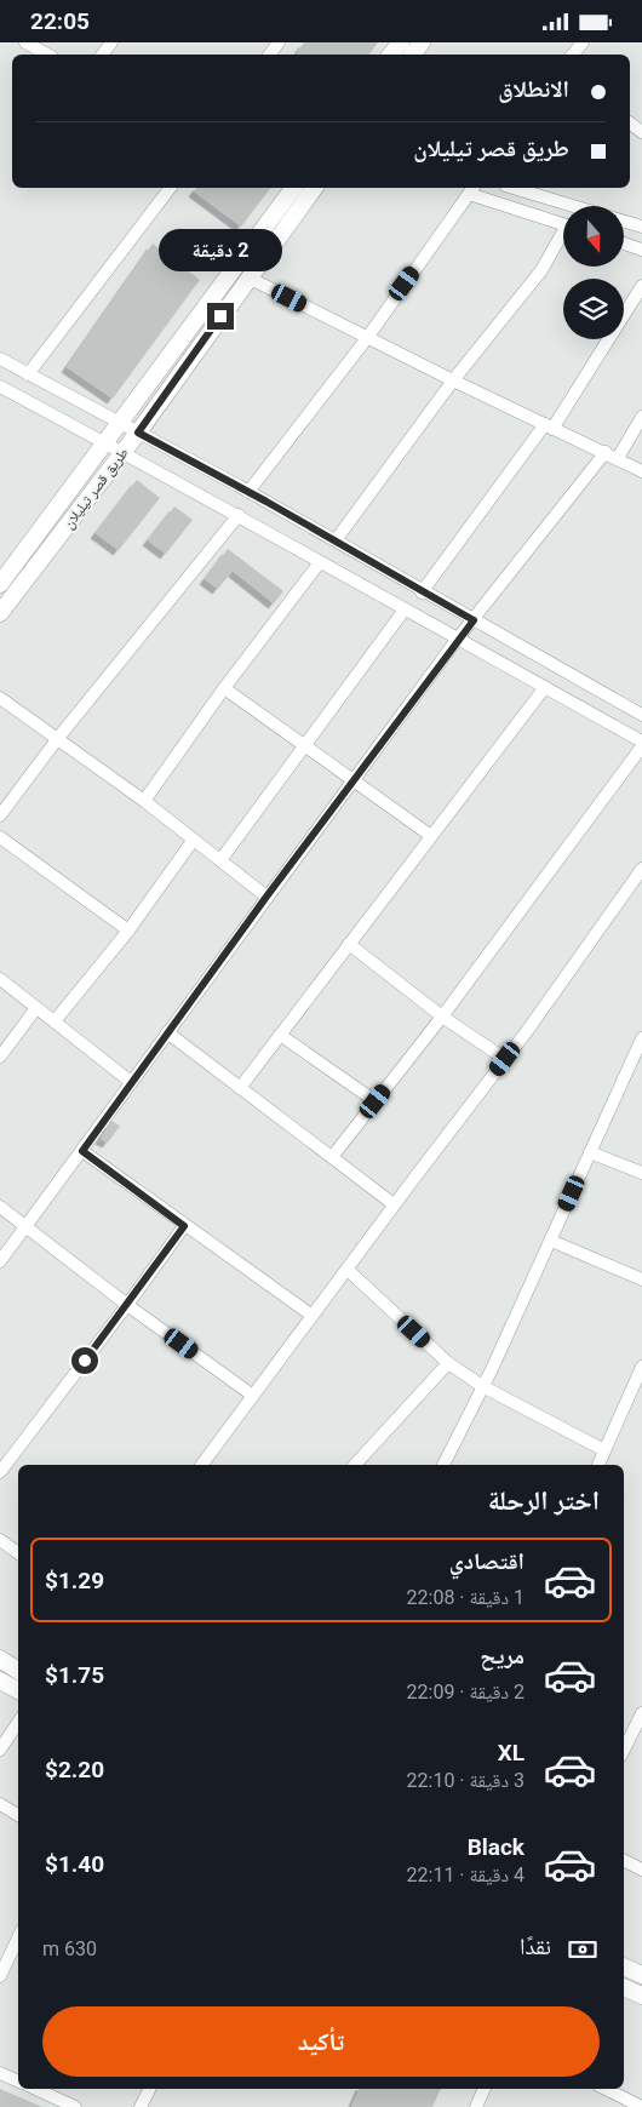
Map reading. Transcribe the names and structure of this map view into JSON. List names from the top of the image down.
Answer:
{
  "streets": {
    "main road": ["طريق قصر تيليلان"]
  },
  "north": "bottom",
  "page": {
    "status": "22:05",
    "banner": ["الانطلاق", "طريق قصر تيليلان"],
    "bubble": "2 دقيقة",
    "heading": "اختر الرحلة",
    "list": [
      {
        "name": "اقتصادي",
        "note": "1 دقيقة · 22:08",
        "value": "$1.29"
      },
      {
        "name": "مريح",
        "note": "2 دقيقة · 22:09",
        "value": "$1.75"
      },
      {
        "name": "XL",
        "note": "3 دقيقة · 22:10",
        "value": "$2.20"
      },
      {
        "name": "Black",
        "note": "4 دقيقة · 22:11",
        "value": "$1.40"
      }
    ],
    "pay": ["نقدًا", "630 m"],
    "buttons": "تأكيد"
  }
}
